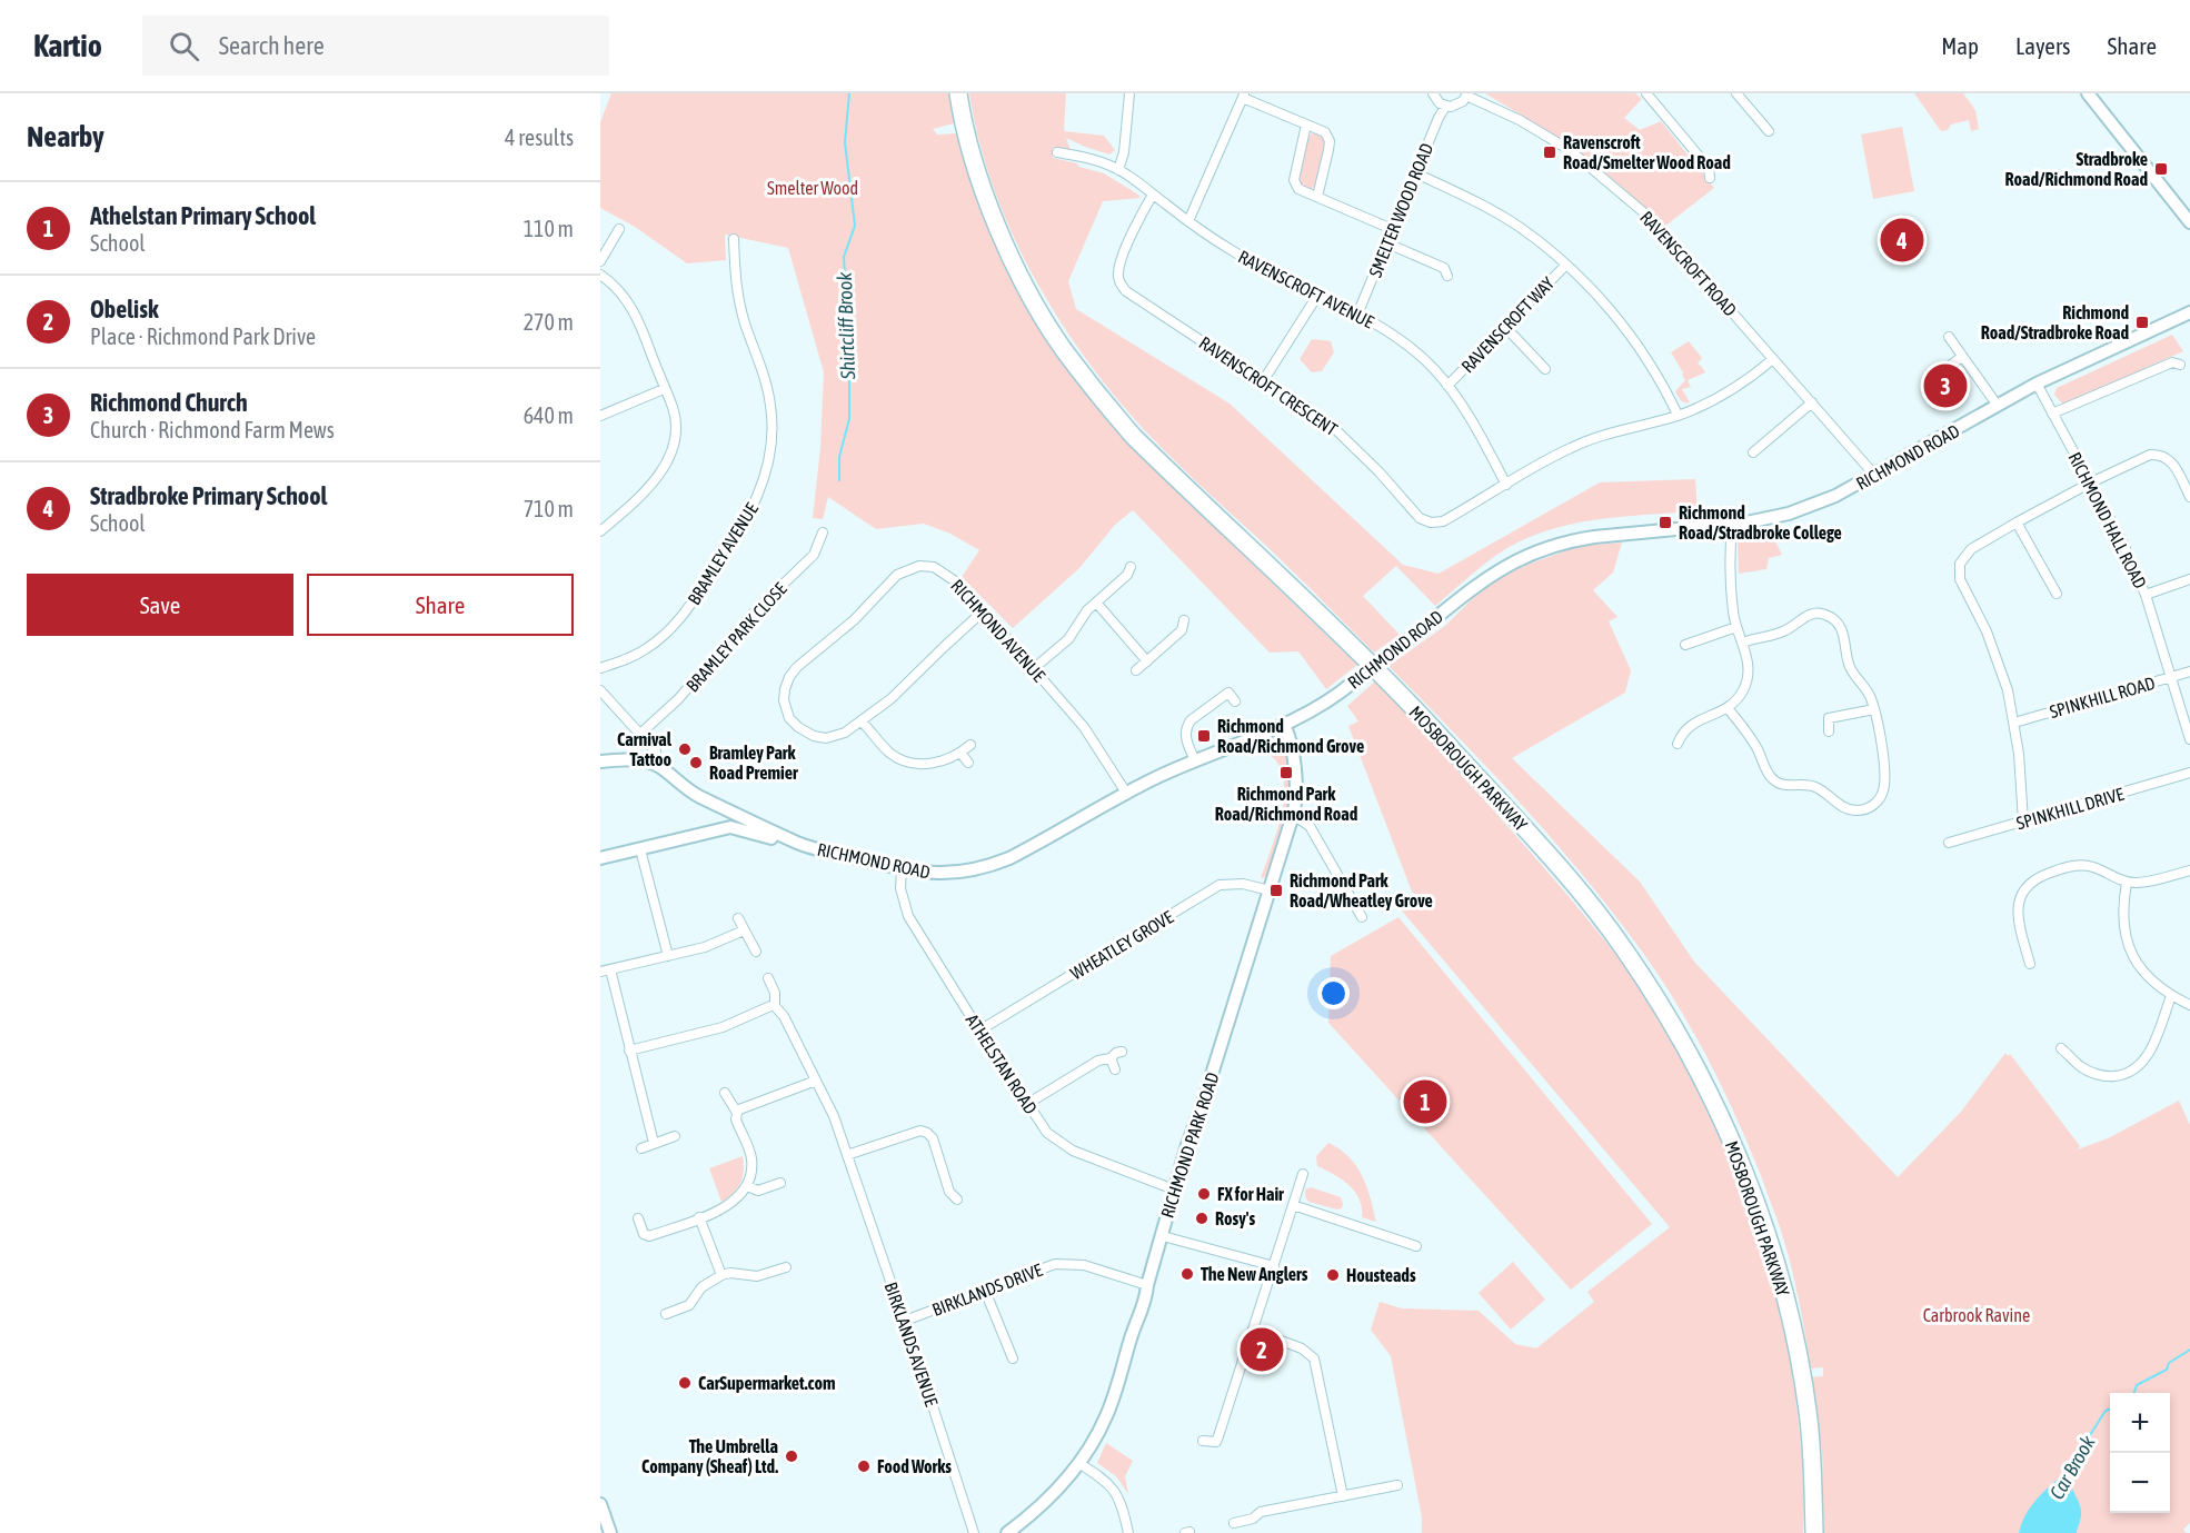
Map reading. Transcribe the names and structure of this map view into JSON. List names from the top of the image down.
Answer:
{
  "streets": {
    "highway": ["MOSBOROUGH PARKWAY"],
    "main road": ["RICHMOND ROAD", "RICHMOND PARK ROAD"],
    "street": [
      "SMELTER WOOD ROAD",
      "RAVENSCROFT ROAD",
      "RAVENSCROFT AVENUE",
      "RAVENSCROFT WAY",
      "RAVENSCROFT CRESCENT",
      "RICHMOND HALL ROAD",
      "BRAMLEY AVENUE",
      "RICHMOND AVENUE",
      "BRAMLEY PARK CLOSE",
      "SPINKHILL ROAD",
      "SPINKHILL DRIVE",
      "WHEATLEY GROVE",
      "ATHELSTAN ROAD",
      "BIRKLANDS DRIVE",
      "BIRKLANDS AVENUE"
    ]
  },
  "crossings": [
    ["SMELTER WOOD ROAD", "RAVENSCROFT AVENUE"],
    ["RAVENSCROFT ROAD", "RAVENSCROFT CRESCENT"],
    ["RAVENSCROFT ROAD", "RICHMOND ROAD"],
    ["RAVENSCROFT AVENUE", "RAVENSCROFT WAY"],
    ["RAVENSCROFT AVENUE", "RAVENSCROFT CRESCENT"],
    ["RICHMOND ROAD", "RICHMOND HALL ROAD"],
    ["RICHMOND ROAD", "RICHMOND AVENUE"],
    ["RICHMOND ROAD", "ATHELSTAN ROAD"],
    ["RICHMOND ROAD", "RICHMOND PARK ROAD"],
    ["RICHMOND HALL ROAD", "SPINKHILL ROAD"],
    ["WHEATLEY GROVE", "ATHELSTAN ROAD"],
    ["WHEATLEY GROVE", "RICHMOND PARK ROAD"],
    ["ATHELSTAN ROAD", "RICHMOND PARK ROAD"],
    ["RICHMOND PARK ROAD", "BIRKLANDS DRIVE"],
    ["BIRKLANDS DRIVE", "BIRKLANDS AVENUE"]
  ],
  "water": ["Shirtcliff Brook", "Car Brook"],
  "parks": ["Smelter Wood", "Carbrook Ravine"],
  "places": {
    "transit": [
      "Ravenscroft Road/Smelter Wood Road",
      "Stradbroke Road/Richmond Road",
      "Richmond Road/Stradbroke Road",
      "Richmond Road/Stradbroke College",
      "Richmond Road/Richmond Grove",
      "Richmond Park Road/Richmond Road",
      "Richmond Park Road/Wheatley Grove"
    ],
    "other": [
      "Carnival Tattoo",
      "Bramley Park Road Premier",
      "FX for Hair",
      "Rosy's",
      "The New Anglers",
      "Housteads",
      "CarSupermarket.com",
      "The Umbrella Company (Sheaf) Ltd.",
      "Food Works"
    ]
  },
  "page": {
    "header": "Kartio",
    "search": "Search here",
    "nav": ["Map", "Layers", "Share"],
    "heading": ["Nearby", "4 results"],
    "list": [
      {
        "mark": "1",
        "name": "Athelstan Primary School",
        "note": "School",
        "value": "110 m"
      },
      {
        "mark": "2",
        "name": "Obelisk",
        "note": "Place · Richmond Park Drive",
        "value": "270 m"
      },
      {
        "mark": "3",
        "name": "Richmond Church",
        "note": "Church · Richmond Farm Mews",
        "value": "640 m"
      },
      {
        "mark": "4",
        "name": "Stradbroke Primary School",
        "note": "School",
        "value": "710 m"
      }
    ],
    "pins": [
      "4",
      "3",
      "1",
      "2"
    ],
    "buttons": ["Save", "Share"],
    "map_buttons": ["+", "−"]
  }
}
